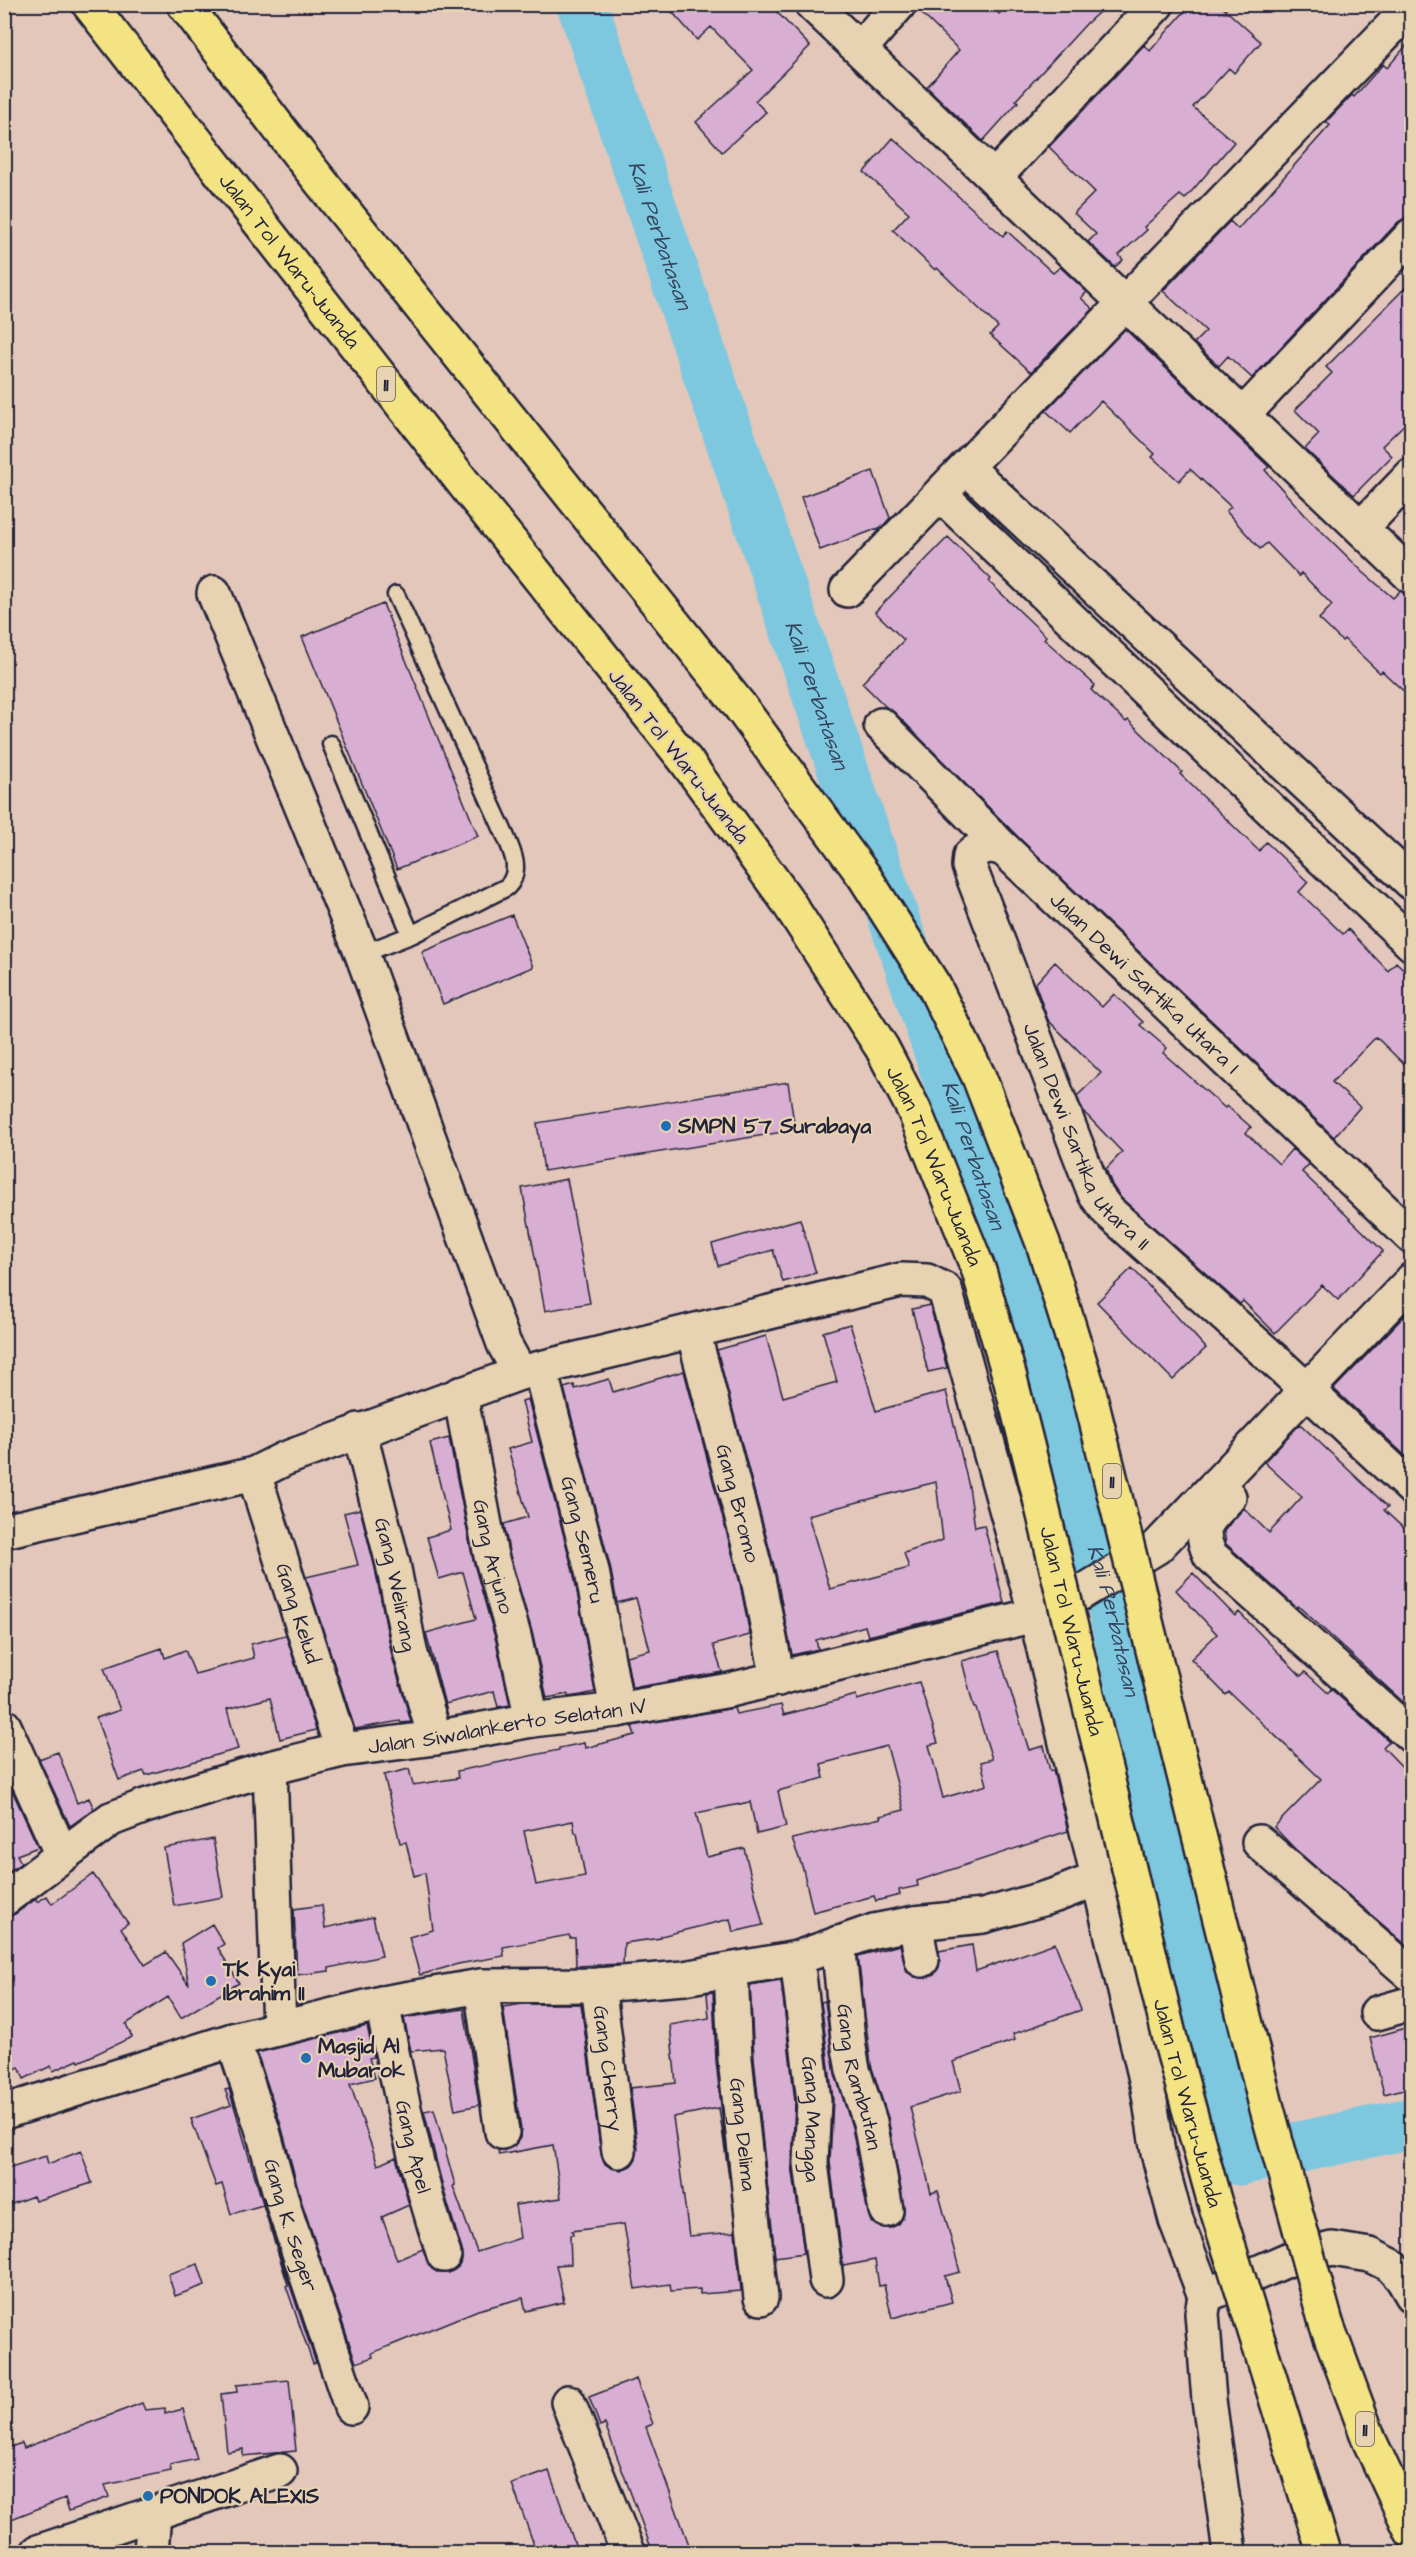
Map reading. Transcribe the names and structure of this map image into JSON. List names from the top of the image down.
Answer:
{
  "streets": {
    "highway": ["Jalan Tol Waru–Juanda", "11"],
    "street": [
      "Jalan Dewi Sartika Utara I",
      "Jalan Dewi Sartika Utara II",
      "Gang Bromo",
      "Gang Semeru",
      "Gang Arjuno",
      "Gang Welirang",
      "Gang Kelud",
      "Jalan Siwalankerto Selatan IV",
      "Gang Cherry",
      "Gang Rambutan",
      "Gang Mangga",
      "Gang Delima",
      "Gang Apel",
      "Gang K. Seger"
    ]
  },
  "crossings": [
    ["Jalan Dewi Sartika Utara I", "Jalan Dewi Sartika Utara II"],
    ["Jalan Dewi Sartika Utara II", "Jalan Siwalankerto Selatan IV"],
    ["Gang Bromo", "Jalan Siwalankerto Selatan IV"],
    ["Gang Semeru", "Jalan Siwalankerto Selatan IV"],
    ["Gang Arjuno", "Jalan Siwalankerto Selatan IV"],
    ["Gang Welirang", "Jalan Siwalankerto Selatan IV"],
    ["Gang Kelud", "Jalan Siwalankerto Selatan IV"]
  ],
  "water": ["Kali Perbatasan"],
  "places": [
    "SMPN 57 Surabaya",
    "TK Kyai Ibrahim II",
    "Masjid Al Mubarok",
    "PONDOK ALEXIS"
  ]
}
